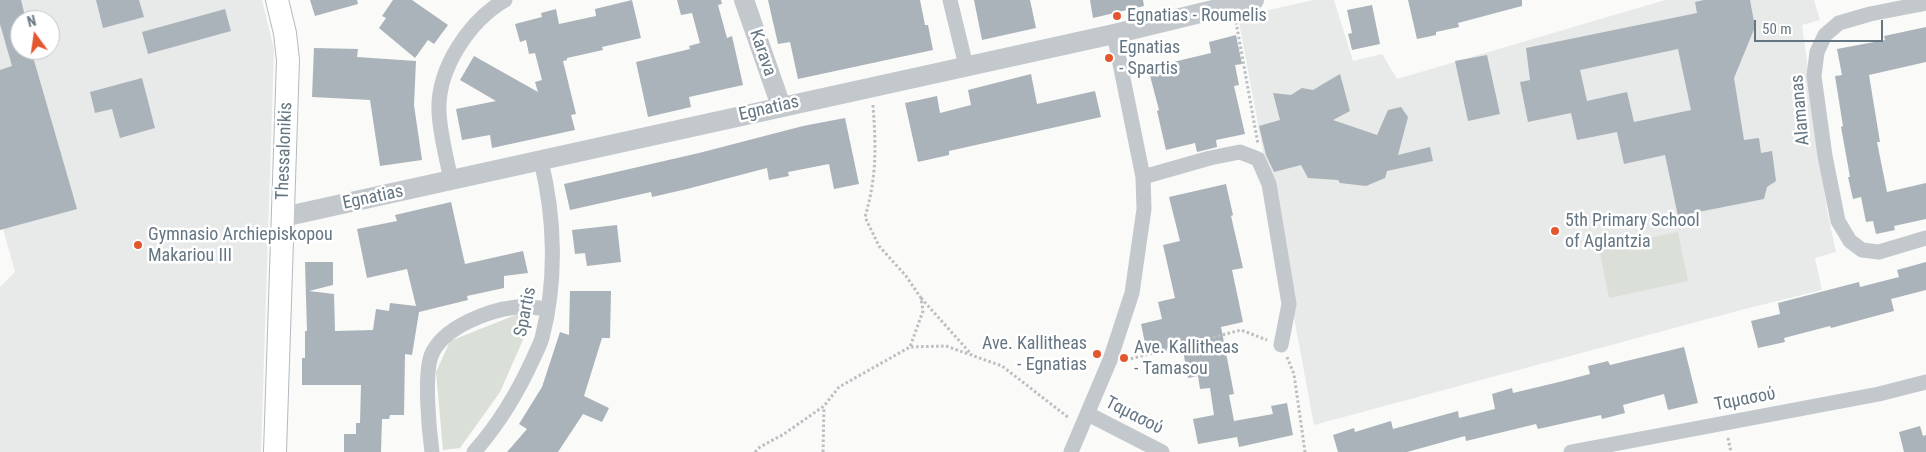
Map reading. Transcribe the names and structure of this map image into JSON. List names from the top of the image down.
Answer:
{
  "streets": {
    "main road": ["Thessalonikis"],
    "street": [
      "Karava",
      "Egnatias",
      "Alamanas",
      "Spartis",
      "Ταμασού"
    ]
  },
  "crossings": [
    ["Karava", "Egnatias"],
    ["Egnatias", "Thessalonikis"],
    ["Egnatias", "Spartis"]
  ],
  "places": [
    "Egnatias - Roumelis",
    "Egnatias - Spartis",
    "5th Primary School of Aglantzia",
    "Gymnasio Archiepiskopou Makariou III",
    "Ave. Kallitheas - Egnatias",
    "Ave. Kallitheas - Tamasou"
  ],
  "scale_bar": "50 m",
  "north": "top"
}
